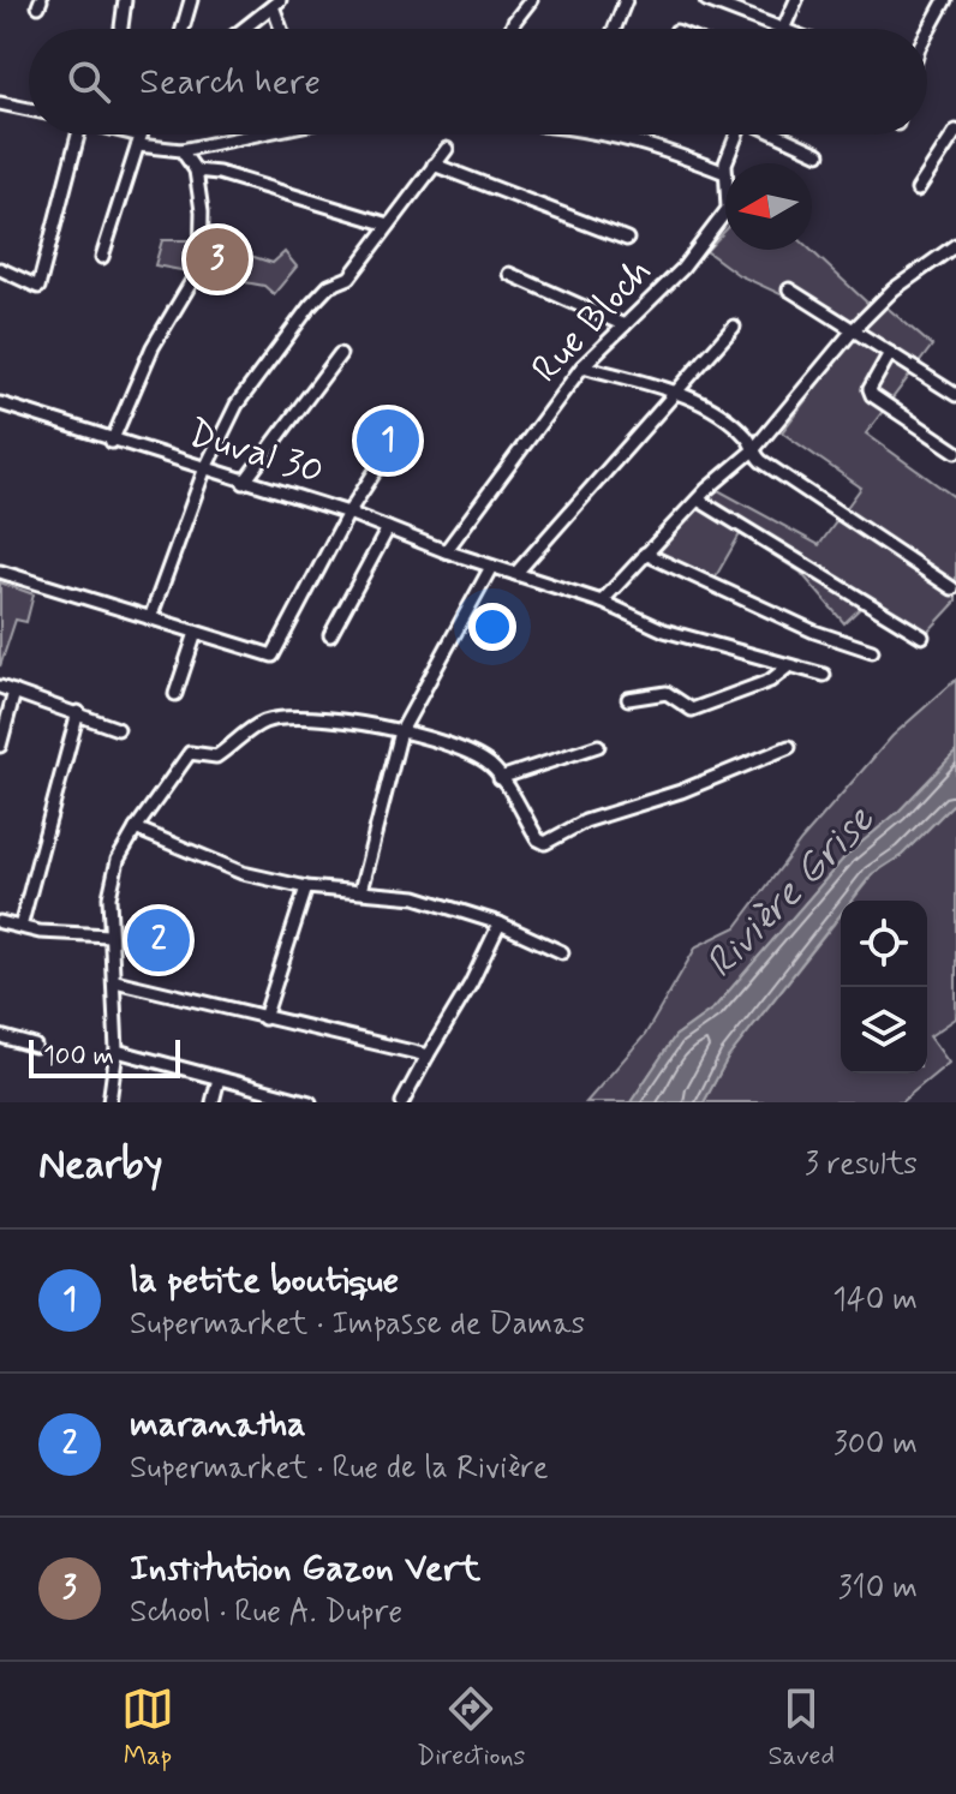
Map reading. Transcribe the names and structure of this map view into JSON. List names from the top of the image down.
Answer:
{
  "streets": {
    "street": ["Rue Bloch", "Duval 30"]
  },
  "crossings": [
    ["Rue Bloch", "Duval 30"]
  ],
  "water": ["Rivière Grise"],
  "scale_bar": "100 m",
  "north": "left",
  "page": {
    "search": "Search here",
    "pins": ["3", "1", "2"],
    "scale": "100 m",
    "heading": ["Nearby", "3 results"],
    "list": [
      {
        "mark": "1",
        "name": "la petite boutique",
        "note": "Supermarket · Impasse de Damas",
        "value": "140 m"
      },
      {
        "mark": "2",
        "name": "maranatha",
        "note": "Supermarket · Rue de la Rivière",
        "value": "300 m"
      },
      {
        "mark": "3",
        "name": "Institution Gazon Vert",
        "note": "School · Rue A. Dupre",
        "value": "310 m"
      }
    ],
    "nav": ["Map", "Directions", "Saved"]
  }
}
